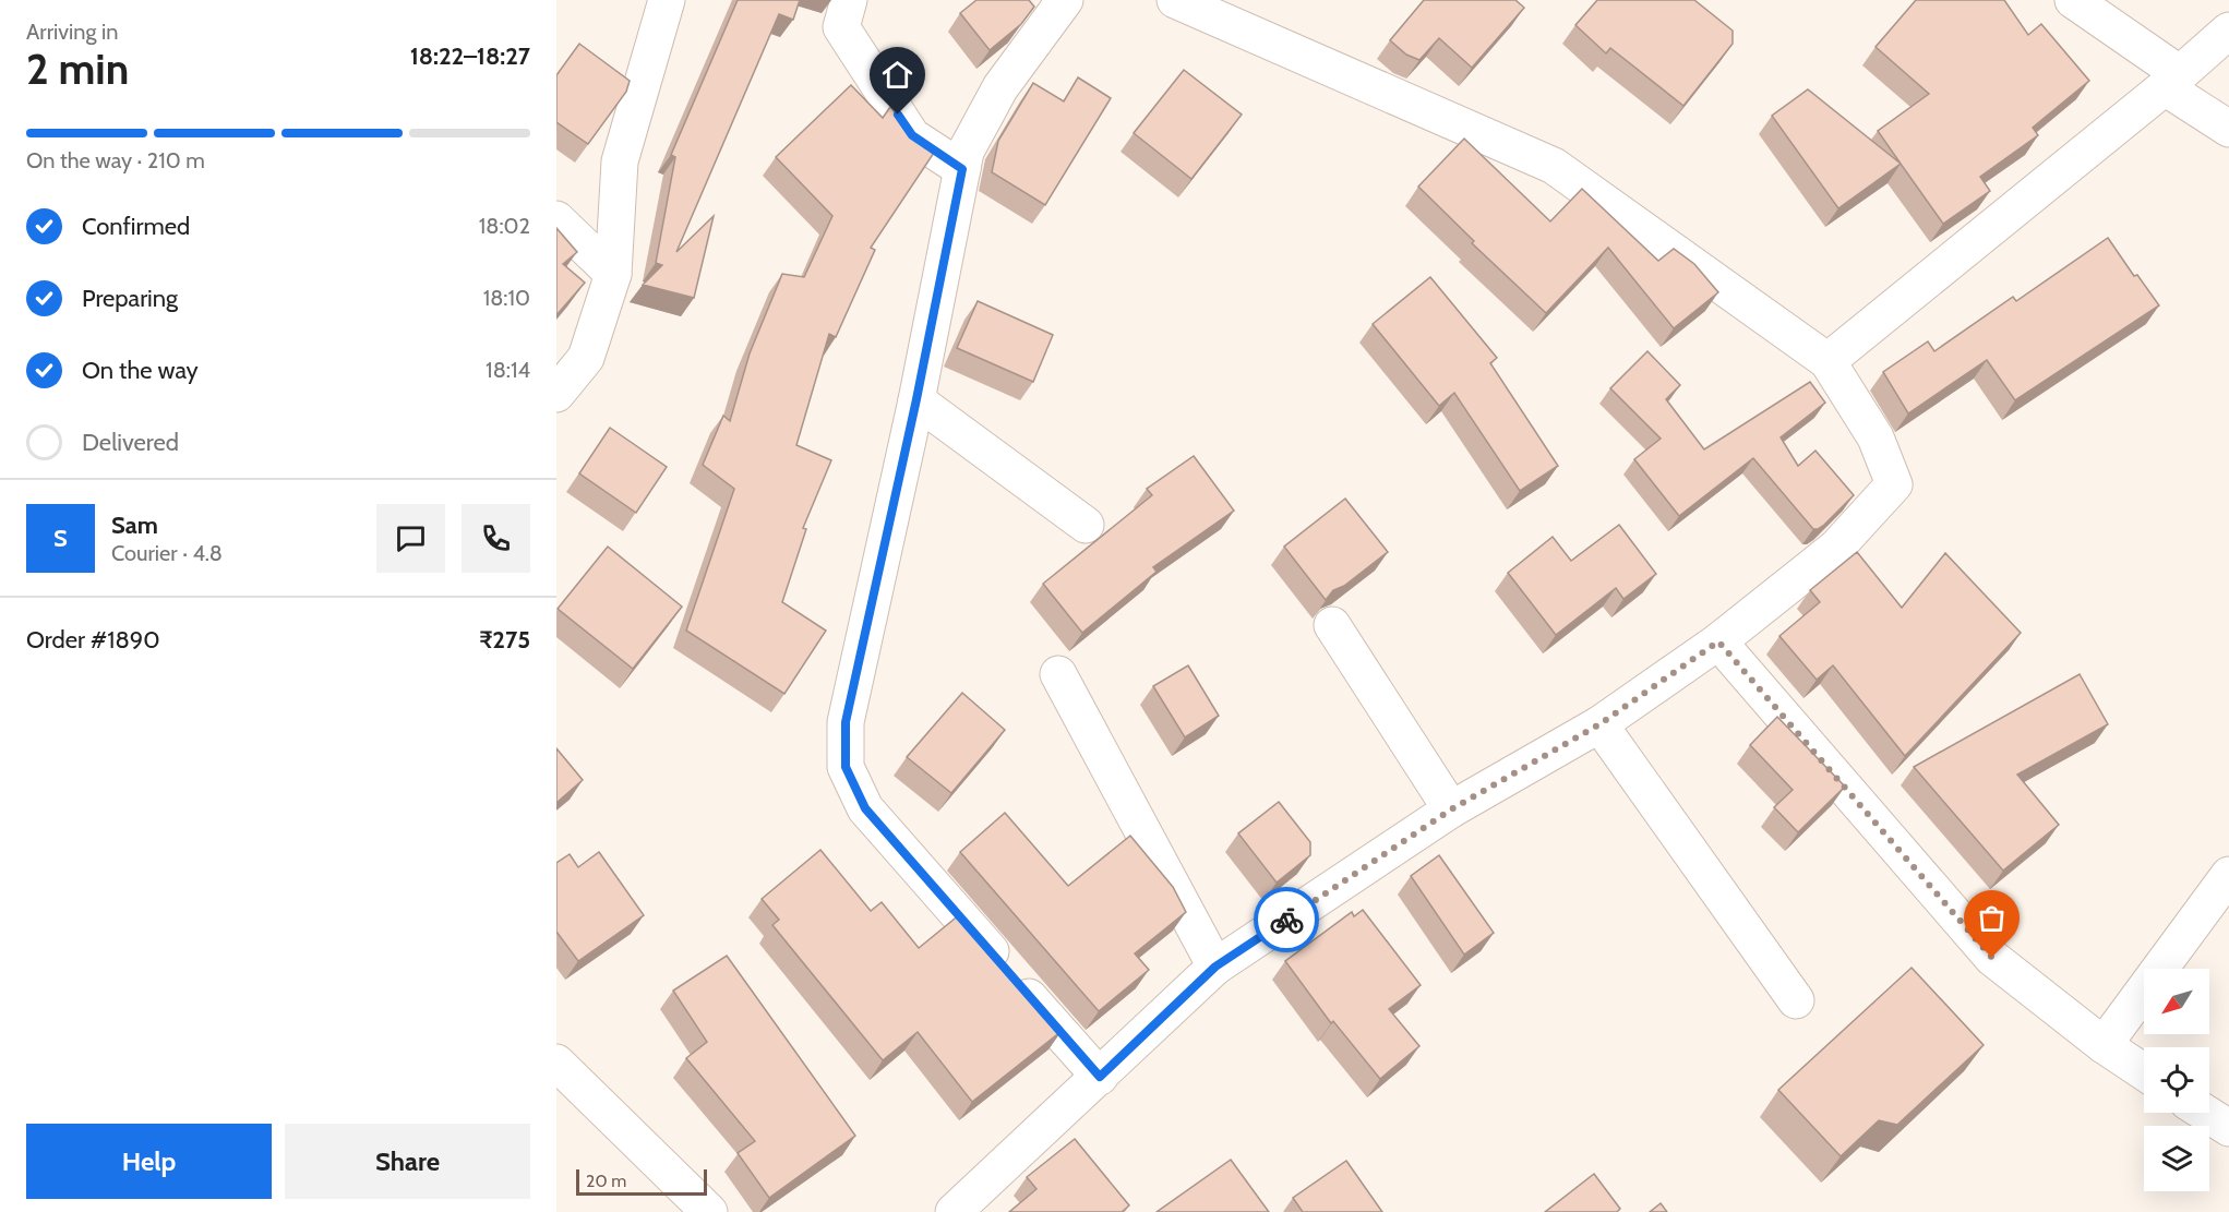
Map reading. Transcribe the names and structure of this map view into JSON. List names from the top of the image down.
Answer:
{
  "scale_bar": "20 m",
  "north": "bottom left",
  "page": {
    "heading": ["2 min", "Arriving in", "18:22–18:27"],
    "panel": [
      "Sam",
      "Courier · 4.8",
      "Order #1890",
      "₹275"
    ],
    "bar": "On the way · 210 m",
    "list": [
      ["Confirmed", "18:02"],
      ["Preparing", "18:10"],
      ["On the way", "18:14"],
      "Delivered"
    ],
    "round": "S",
    "buttons": ["Help", "Share"],
    "scale": "20 m"
  }
}
